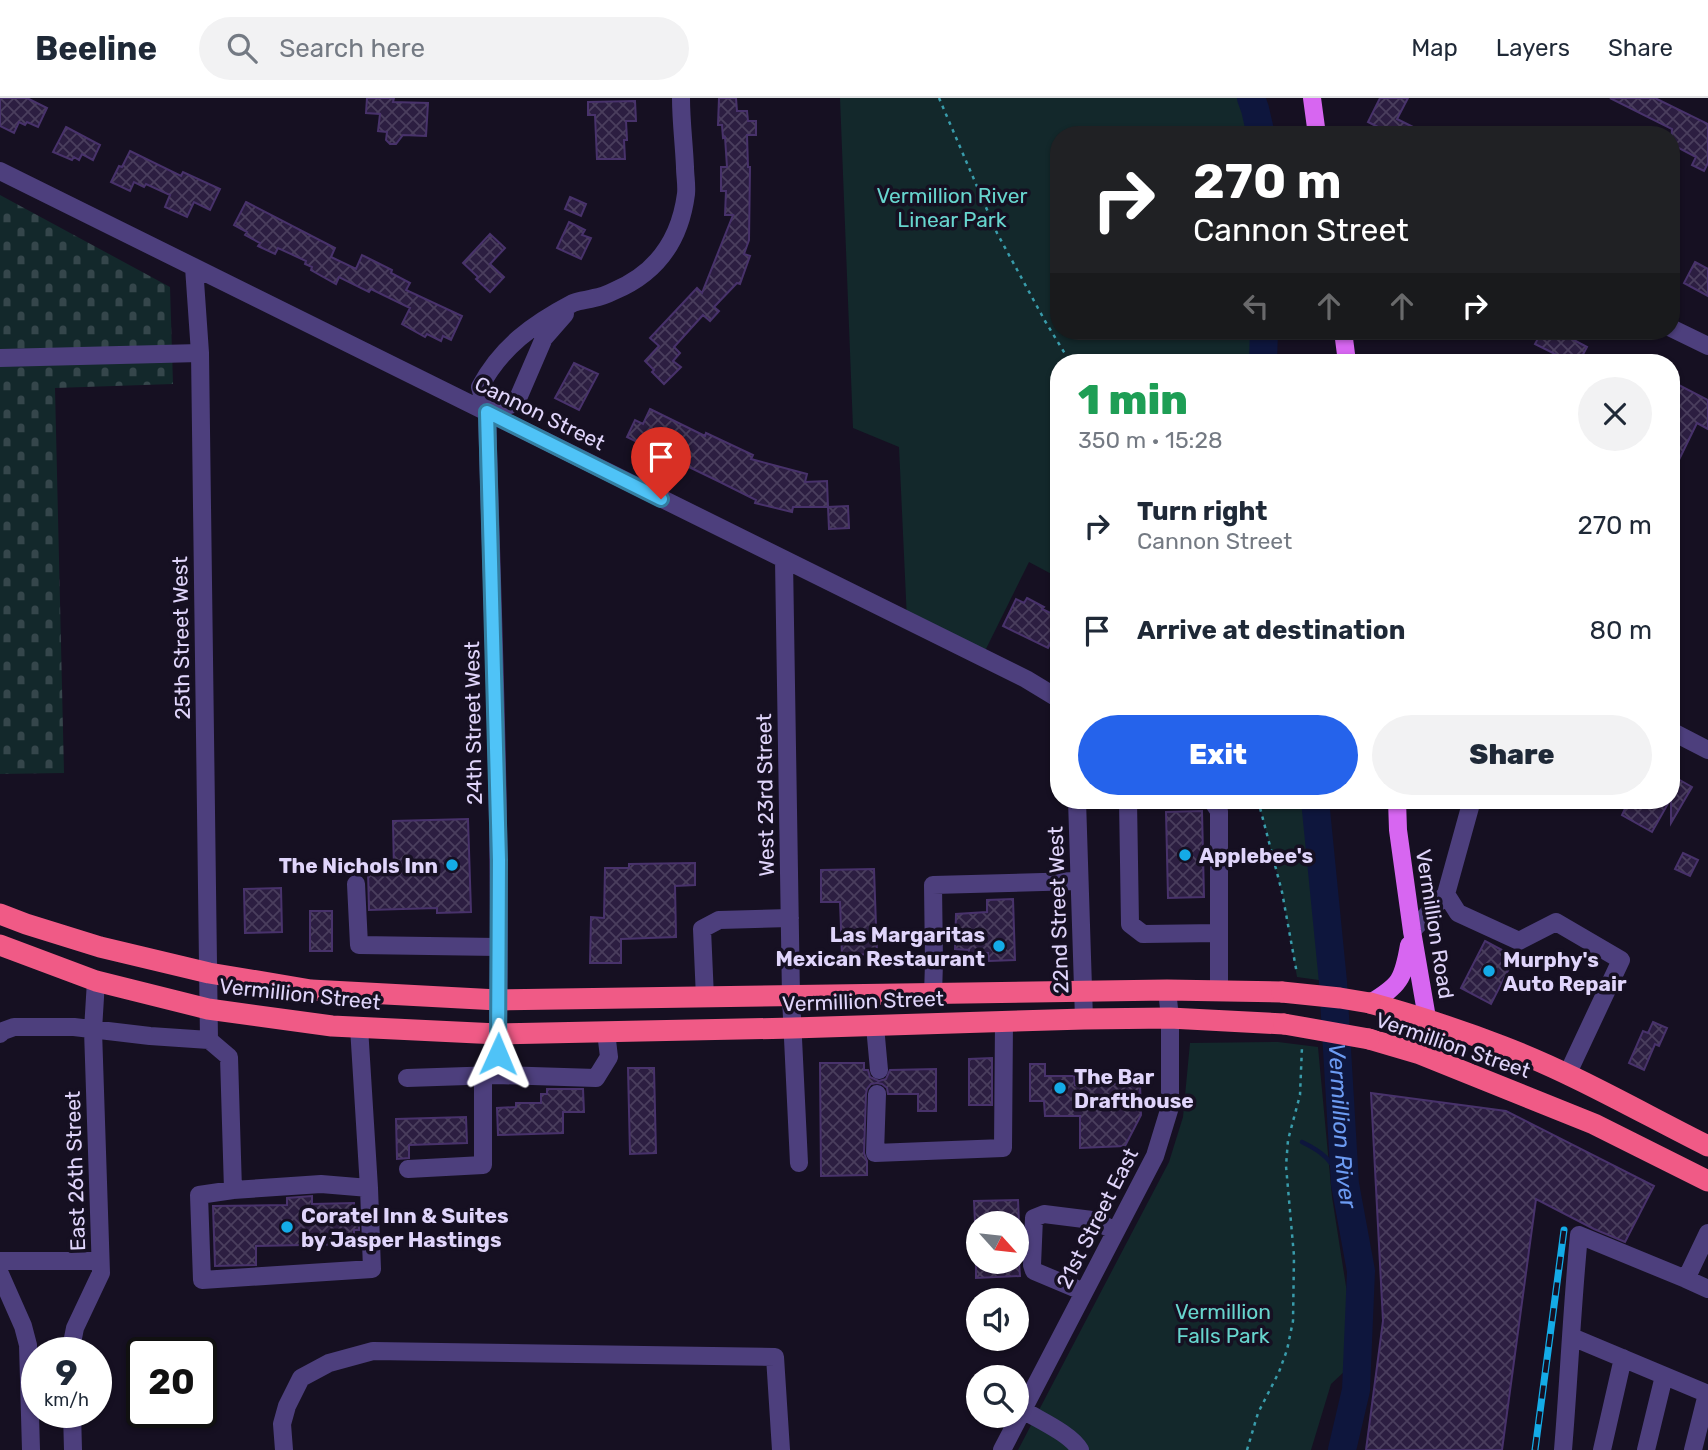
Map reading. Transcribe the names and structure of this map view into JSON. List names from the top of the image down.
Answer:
{
  "streets": {
    "highway": ["Vermillion Street"],
    "main road": ["Vermillion Road"],
    "street": [
      "Cannon Street",
      "25th Street West",
      "24th Street West",
      "West 23rd Street",
      "22nd Street West",
      "East 26th Street",
      "21st Street East"
    ]
  },
  "crossings": [
    ["Cannon Street", "25th Street West"],
    ["Cannon Street", "24th Street West"],
    ["Cannon Street", "West 23rd Street"],
    ["25th Street West", "Vermillion Street"],
    ["24th Street West", "Vermillion Street"],
    ["West 23rd Street", "Vermillion Street"],
    ["22nd Street West", "Vermillion Street"],
    ["Vermillion Road", "Vermillion Street"],
    ["Vermillion Street", "East 26th Street"],
    ["Vermillion Street", "21st Street East"]
  ],
  "water": ["Vermillion River"],
  "parks": ["Vermillion River Linear Park", "Vermillion Falls Park"],
  "places": [
    "Applebee's",
    "The Nichols Inn",
    "Las Margaritas Mexican Restaurant",
    "Murphy's Auto Repair",
    "The Bar Drafthouse",
    "Coratel Inn & Suites by Jasper Hastings"
  ],
  "north": "bottom right",
  "page": {
    "header": "Beeline",
    "search": "Search here",
    "nav": ["Map", "Layers", "Share"],
    "turn": ["270 m", "Cannon Street"],
    "heading": ["1 min", "350 m · 15:28"],
    "list": [
      {
        "name": "Turn right",
        "note": "Cannon Street",
        "value": "270 m"
      },
      {
        "name": "Arrive at destination",
        "value": "80 m"
      }
    ],
    "buttons": ["Exit", "Share"],
    "speed": "9 km/h",
    "limit": "20"
  }
}
